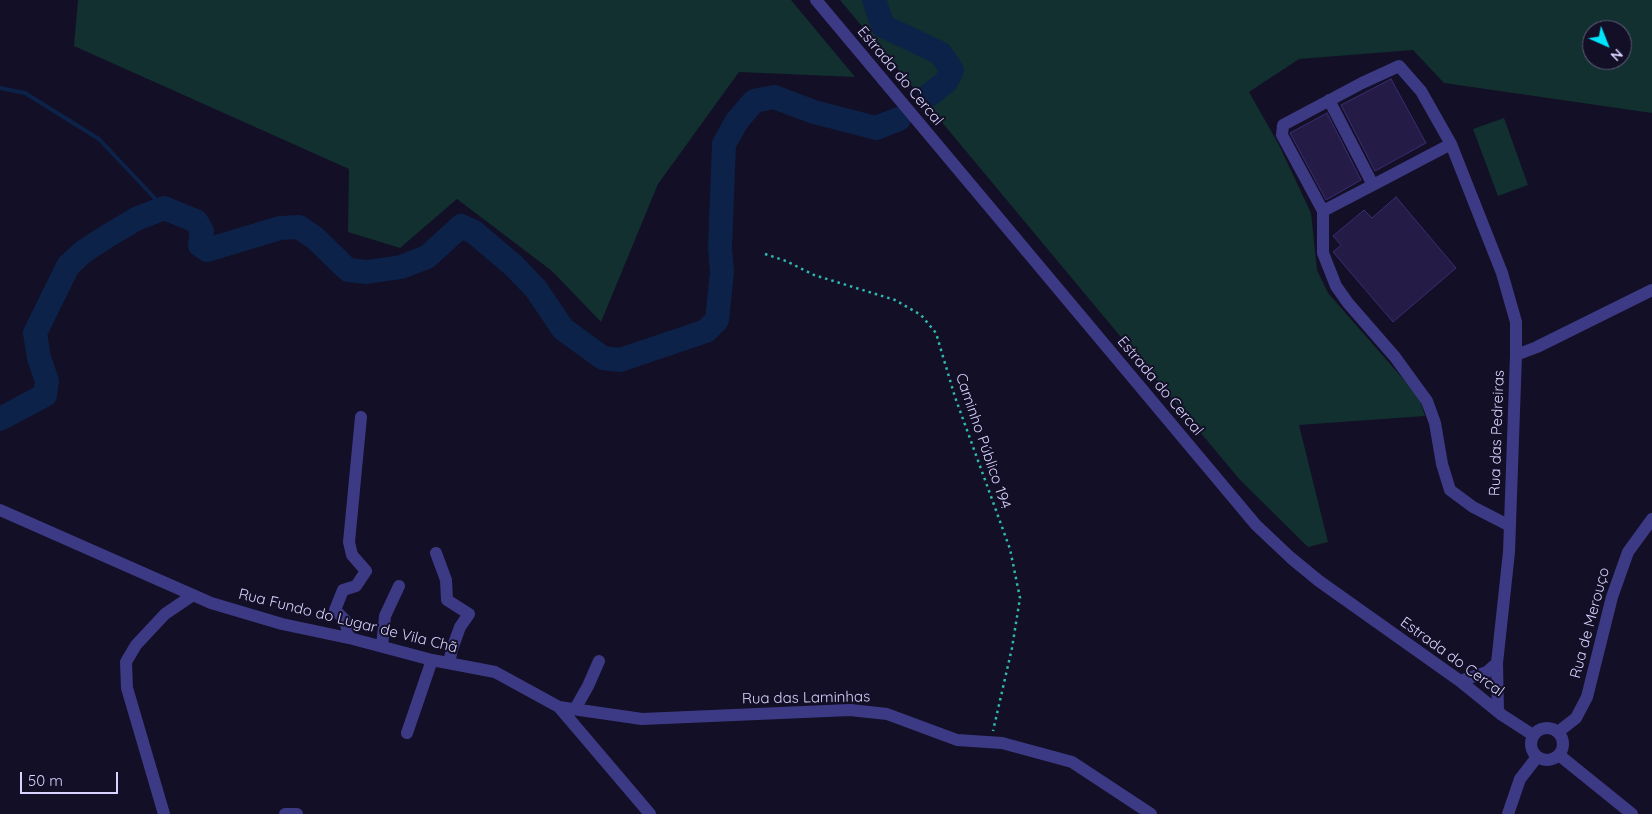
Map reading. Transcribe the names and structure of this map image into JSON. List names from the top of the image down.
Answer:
{
  "streets": {
    "street": [
      "Estrada do Cercal",
      "Rua das Pedreiras",
      "Rua Fundo do Lugar de Vila Chã",
      "Rua de Merouço",
      "Rua das Laminhas"
    ],
    "path": ["Caminho Público 194"]
  },
  "crossings": [
    ["Estrada do Cercal", "Rua das Pedreiras"],
    ["Estrada do Cercal", "Rua de Merouço"],
    ["Caminho Público 194", "Rua das Laminhas"],
    ["Rua Fundo do Lugar de Vila Chã", "Rua das Laminhas"]
  ],
  "scale_bar": "50 m",
  "north": "bottom right"
}
